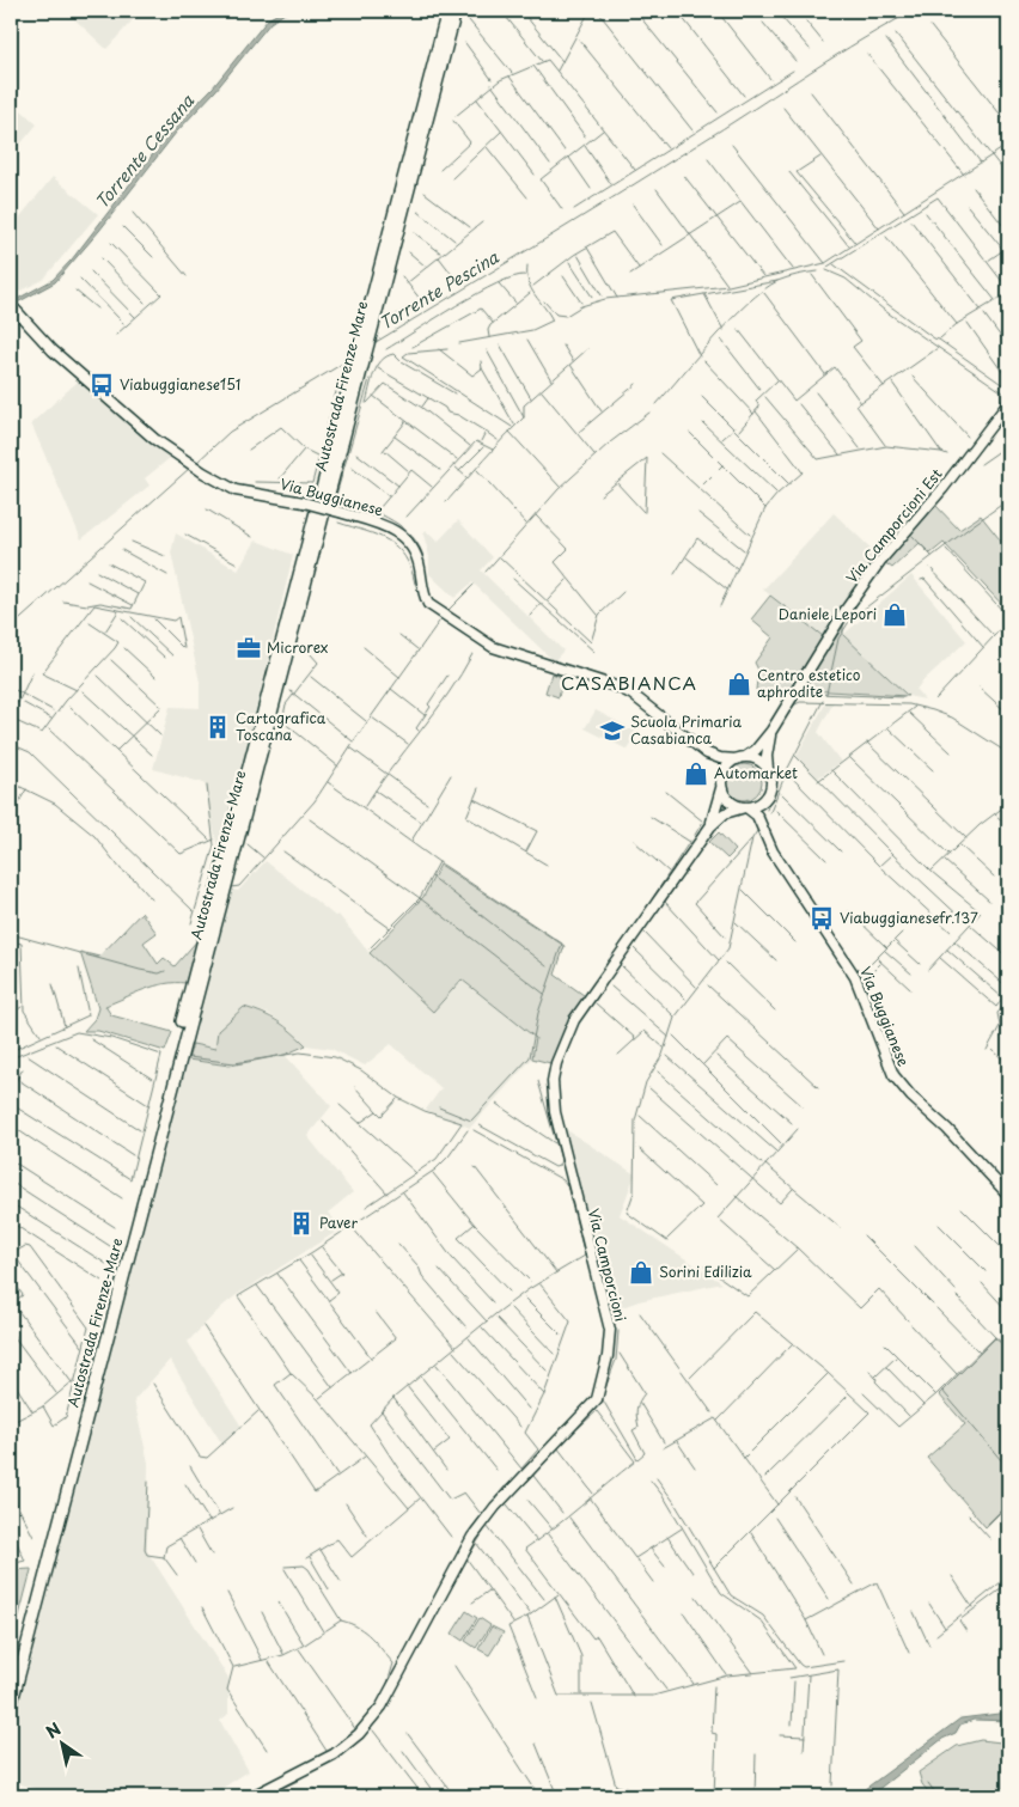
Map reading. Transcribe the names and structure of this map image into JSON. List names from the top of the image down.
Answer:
{
  "streets": {
    "highway": ["Autostrada Firenze-Mare"],
    "main road": ["Via Buggianese", "Via Camporcioni Est", "Via Camporcioni"]
  },
  "districts": ["CASABIANCA"],
  "water": ["Torrente Cessana", "Torrente Pescina"],
  "places": {
    "bus stop": ["Viabuggianese151", "Viabuggianesefr.137"],
    "shop": [
      "Daniele Lepori",
      "Centro estetico aphrodite",
      "Automarket",
      "Sorini Edilizia"
    ],
    "office": ["Microrex"],
    "building": ["Cartografica Toscana", "Paver"],
    "school or university": ["Scuola Primaria Casabianca"]
  },
  "north": "top left"
}
